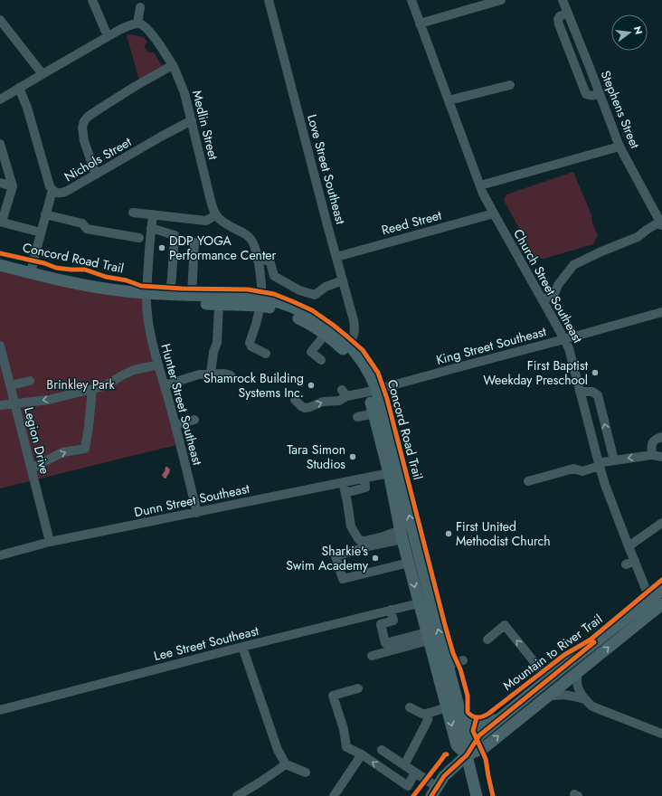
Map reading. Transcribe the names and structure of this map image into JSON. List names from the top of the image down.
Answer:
{
  "streets": {
    "street": [
      "Stephens Street",
      "Medlin Street",
      "Nichols Street",
      "Love Street Southeast",
      "Reed Street",
      "Church Street Southeast",
      "King Street Southeast",
      "Hunter Street Southeast",
      "Legion Drive",
      "Dunn Street Southeast",
      "Lee Street Southeast"
    ],
    "cycle path": ["Concord Road Trail"]
  },
  "crossings": [
    ["Medlin Street", "Nichols Street"],
    ["Love Street Southeast", "Reed Street"],
    ["Reed Street", "Church Street Southeast"],
    ["Church Street Southeast", "King Street Southeast"],
    ["Hunter Street Southeast", "Dunn Street Southeast"],
    ["Legion Drive", "Dunn Street Southeast"]
  ],
  "parks": ["Brinkley Park"],
  "places": [
    "DDP YOGA Performance Center",
    "First Baptist Weekday Preschool",
    "Shamrock Building Systems Inc.",
    "Tara Simon Studios",
    "First United Methodist Church",
    "Sharkie's Swim Academy"
  ],
  "north": "right"
}
